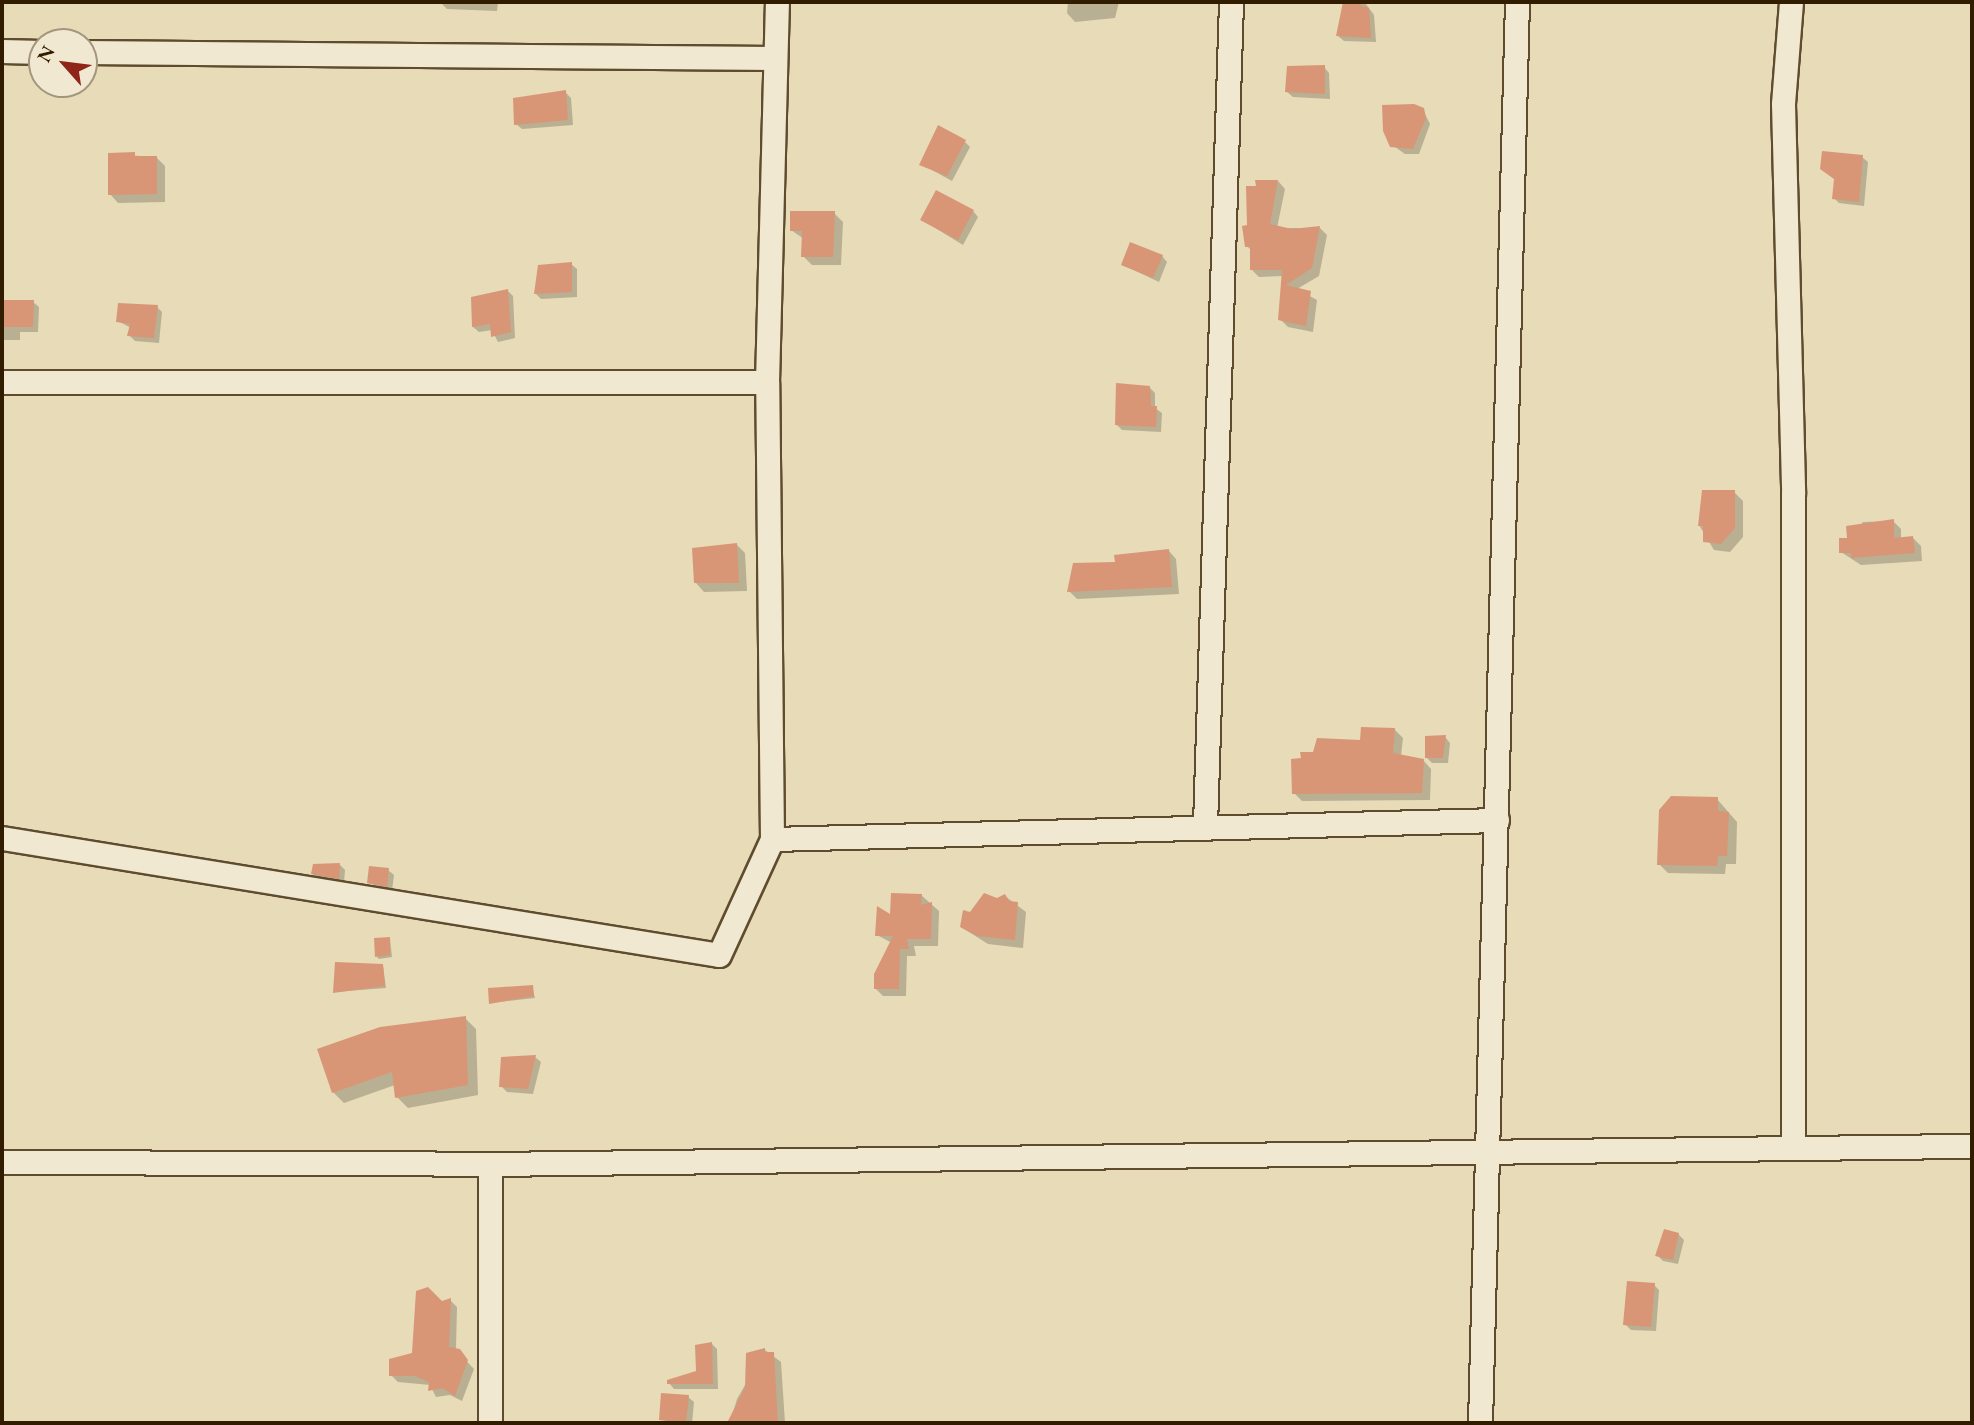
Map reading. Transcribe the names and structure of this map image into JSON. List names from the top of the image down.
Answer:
{
  "north": "top left"
}
